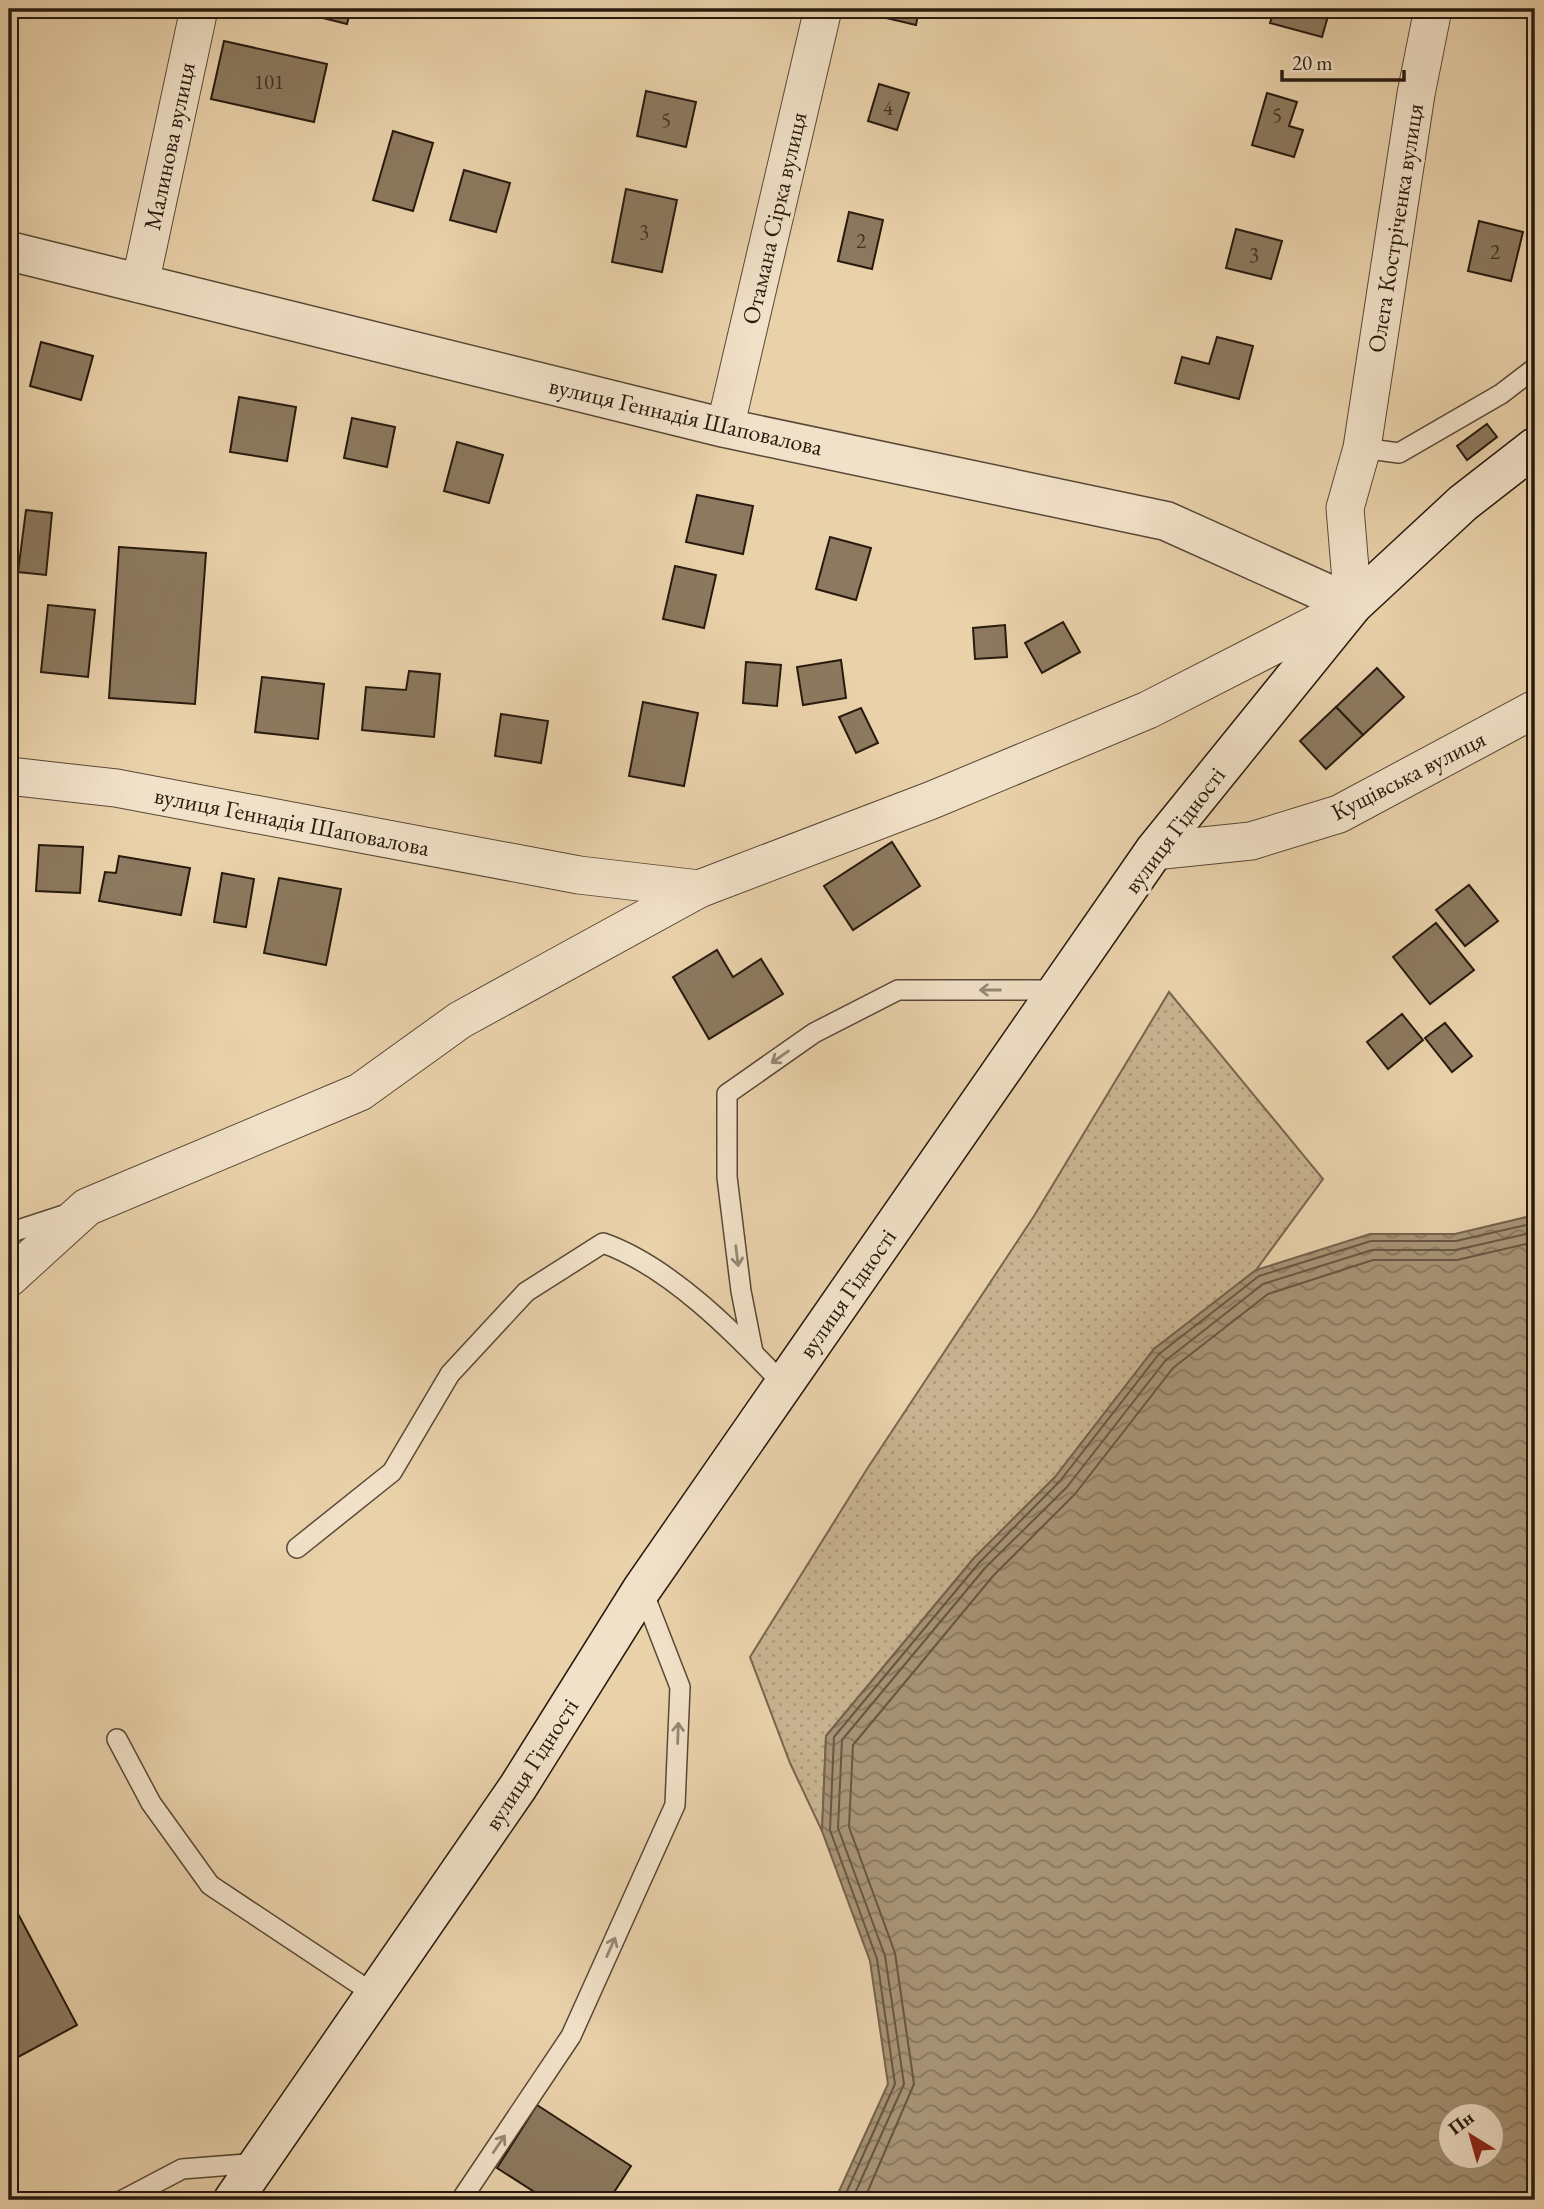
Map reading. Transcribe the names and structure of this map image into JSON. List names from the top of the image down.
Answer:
{
  "streets": {
    "main road": ["вулиця Геннадія Шаповалова", "вулиця Гідності"],
    "street": [
      "Малинова вулиця",
      "Отамана Сірка вулиця",
      "Олега Костріченка вулиця",
      "Кущівська вулиця"
    ]
  },
  "crossings": [
    ["Малинова вулиця", "вулиця Геннадія Шаповалова"],
    ["Отамана Сірка вулиця", "вулиця Геннадія Шаповалова"],
    ["Олега Костріченка вулиця", "вулиця Геннадія Шаповалова"],
    ["Олега Костріченка вулиця", "вулиця Гідності"],
    ["вулиця Геннадія Шаповалова", "вулиця Гідності"],
    ["Кущівська вулиця", "вулиця Гідності"]
  ],
  "house_numbers": [
    "101",
    "4",
    "5",
    "5",
    "3",
    "2",
    "2",
    "3"
  ],
  "scale_bar": "20 m",
  "north": "top left"
}
